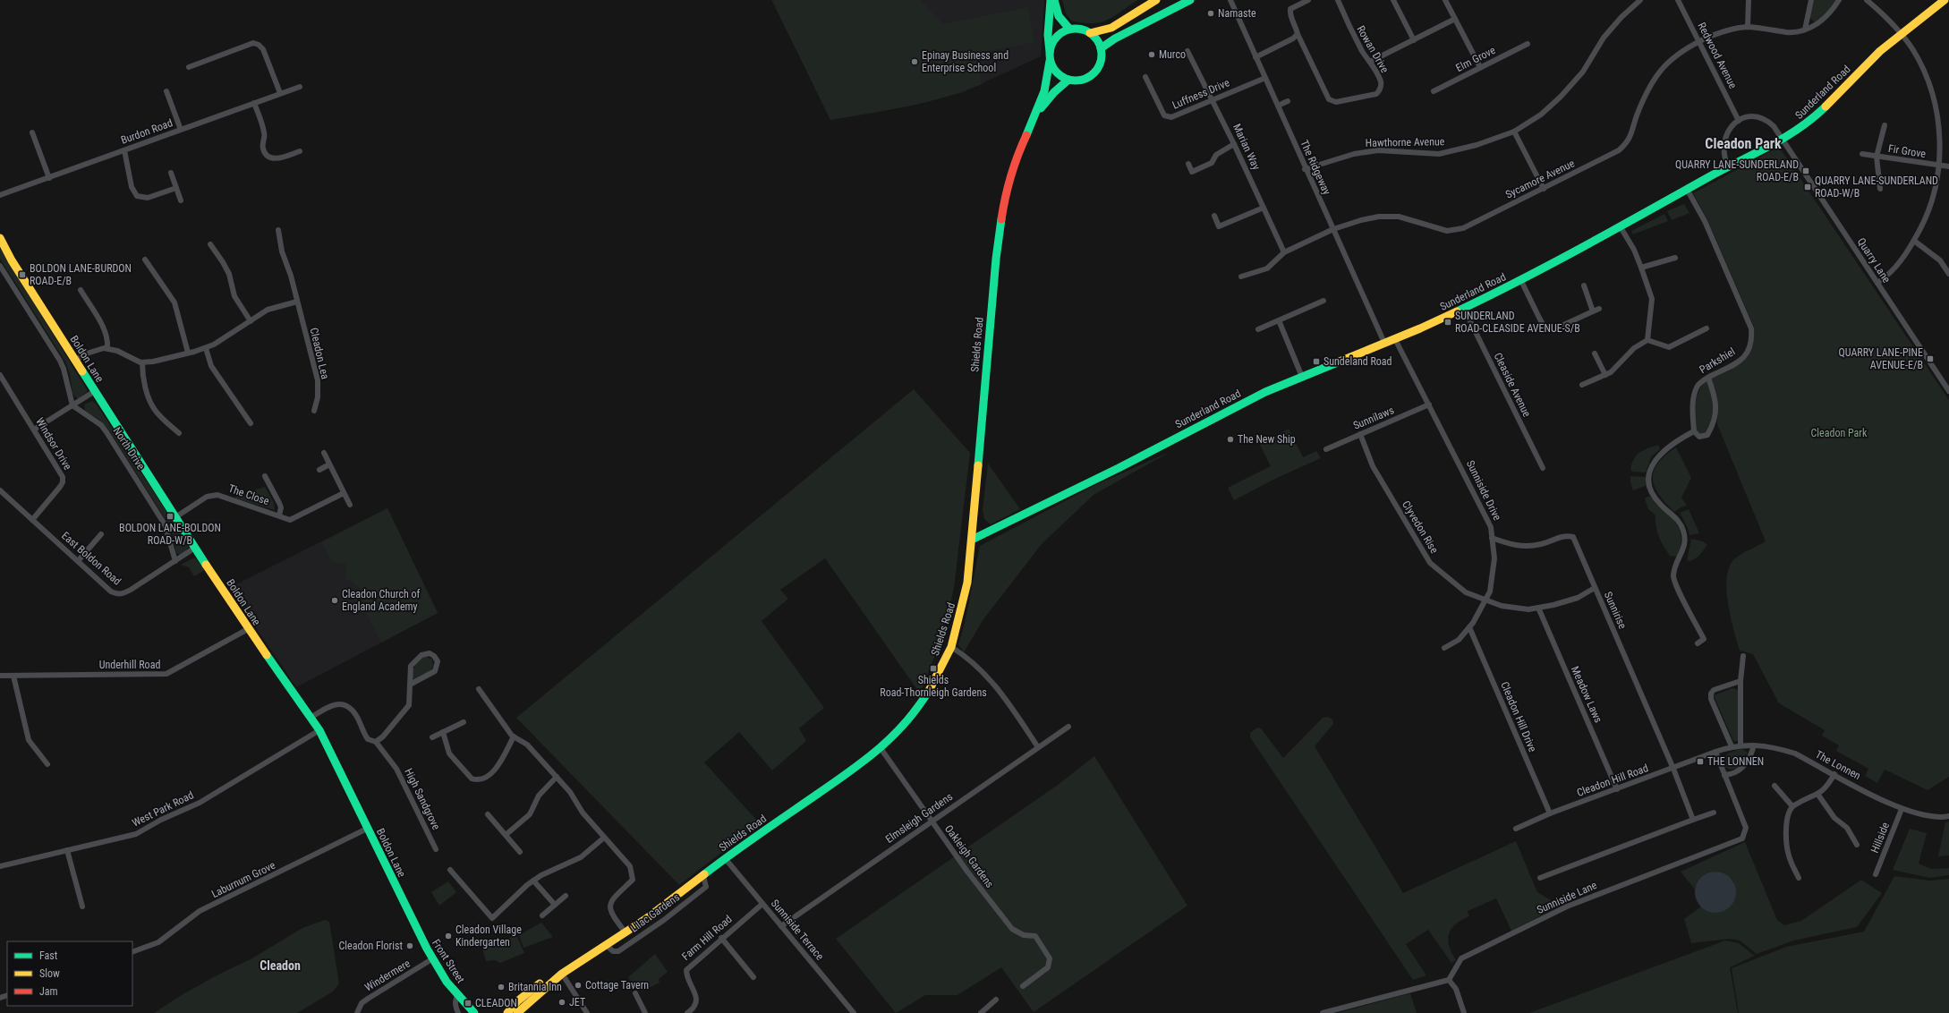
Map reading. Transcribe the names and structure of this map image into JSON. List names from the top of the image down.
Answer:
{
  "streets": {
    "main road": [
      "Sunderland Road",
      "Shields Road",
      "Boldon Lane",
      "Front Street"
    ],
    "street": [
      "Rowan Drive",
      "Redwood Avenue",
      "Elm Grove",
      "Luffness Drive",
      "Burdon Road",
      "Hawthorne Avenue",
      "Marian Way",
      "Fir Grove",
      "The Ridgeway",
      "Sycamore Avenue",
      "Quarry Lane",
      "Cleadon Lea",
      "Parkshiel",
      "Cleaside Avenue",
      "Sunnilaws",
      "Windsor Drive",
      "North Drive",
      "Sunniside Drive",
      "The Close",
      "Clyvedon Rise",
      "East Boldon Road",
      "Sunnirise",
      "Underhill Road",
      "Meadow Laws",
      "Cleadon Hill Drive",
      "The Lonnen",
      "Cleadon Hill Road",
      "High Sandgrove",
      "West Park Road",
      "Elmsleigh Gardens",
      "Hillside",
      "Oakleigh Gardens",
      "Laburnum Grove",
      "Sunniside Lane",
      "Lilac Gardens",
      "Sunniside Terrace",
      "Farm Hill Road",
      "Windermere"
    ]
  },
  "crossings": [
    ["Redwood Avenue", "Sycamore Avenue"],
    ["Redwood Avenue", "Quarry Lane"],
    ["Sunderland Road", "The Ridgeway"],
    ["Sunderland Road", "Quarry Lane"],
    ["Sunderland Road", "Shields Road"],
    ["Sunderland Road", "Parkshiel"],
    ["Sunderland Road", "Cleaside Avenue"],
    ["Sunderland Road", "Sunniside Drive"],
    ["Luffness Drive", "Marian Way"],
    ["Luffness Drive", "The Ridgeway"],
    ["Hawthorne Avenue", "The Ridgeway"],
    ["Marian Way", "Sycamore Avenue"],
    ["The Ridgeway", "Sycamore Avenue"],
    ["Shields Road", "Oakleigh Gardens"],
    ["Shields Road", "Lilac Gardens"],
    ["Shields Road", "Sunniside Terrace"],
    ["Boldon Lane", "The Close"],
    ["Boldon Lane", "East Boldon Road"],
    ["Boldon Lane", "Underhill Road"],
    ["Boldon Lane", "High Sandgrove"],
    ["Boldon Lane", "West Park Road"],
    ["Boldon Lane", "Laburnum Grove"],
    ["Boldon Lane", "Front Street"],
    ["Sunnilaws", "Sunniside Drive"],
    ["Sunnilaws", "Clyvedon Rise"],
    ["Windsor Drive", "East Boldon Road"],
    ["North Drive", "East Boldon Road"],
    ["Sunniside Drive", "Clyvedon Rise"],
    ["Sunniside Drive", "Sunnirise"],
    ["Sunniside Drive", "Cleadon Hill Drive"],
    ["Clyvedon Rise", "Sunnirise"],
    ["Clyvedon Rise", "Meadow Laws"],
    ["Sunnirise", "Cleadon Hill Road"],
    ["Meadow Laws", "Cleadon Hill Road"],
    ["Cleadon Hill Drive", "Cleadon Hill Road"],
    ["The Lonnen", "Cleadon Hill Road"],
    ["The Lonnen", "Hillside"],
    ["The Lonnen", "Sunniside Lane"],
    ["Cleadon Hill Road", "Sunniside Lane"],
    ["Elmsleigh Gardens", "Oakleigh Gardens"],
    ["Elmsleigh Gardens", "Sunniside Terrace"],
    ["Sunniside Terrace", "Farm Hill Road"],
    ["Front Street", "Windermere"]
  ],
  "districts": ["Cleadon Park", "Cleadon"],
  "parks": ["Cleadon Park"],
  "places": {
    "other": [
      "Namaste",
      "Murco",
      "Epinay Business and Enterprise School",
      "The New Ship",
      "Cleadon Church of England Academy",
      "Cleadon Village Kindergarten",
      "Cleadon Florist",
      "Cottage Tavern",
      "Britannia Inn",
      "JET"
    ],
    "transit": [
      "QUARRY LANE-SUNDERLAND ROAD-E/B",
      "QUARRY LANE-SUNDERLAND ROAD-W/B",
      "BOLDON LANE-BURDON ROAD-E/B",
      "SUNDERLAND ROAD-CLEASIDE AVENUE-S/B",
      "QUARRY LANE-PINE AVENUE-E/B",
      "Sundeland Road",
      "BOLDON LANE-BOLDON ROAD-W/B",
      "Shields Road-Thornleigh Gardens",
      "THE LONNEN",
      "CLEADON"
    ]
  },
  "legend": ["Fast", "Slow", "Jam"]
}
